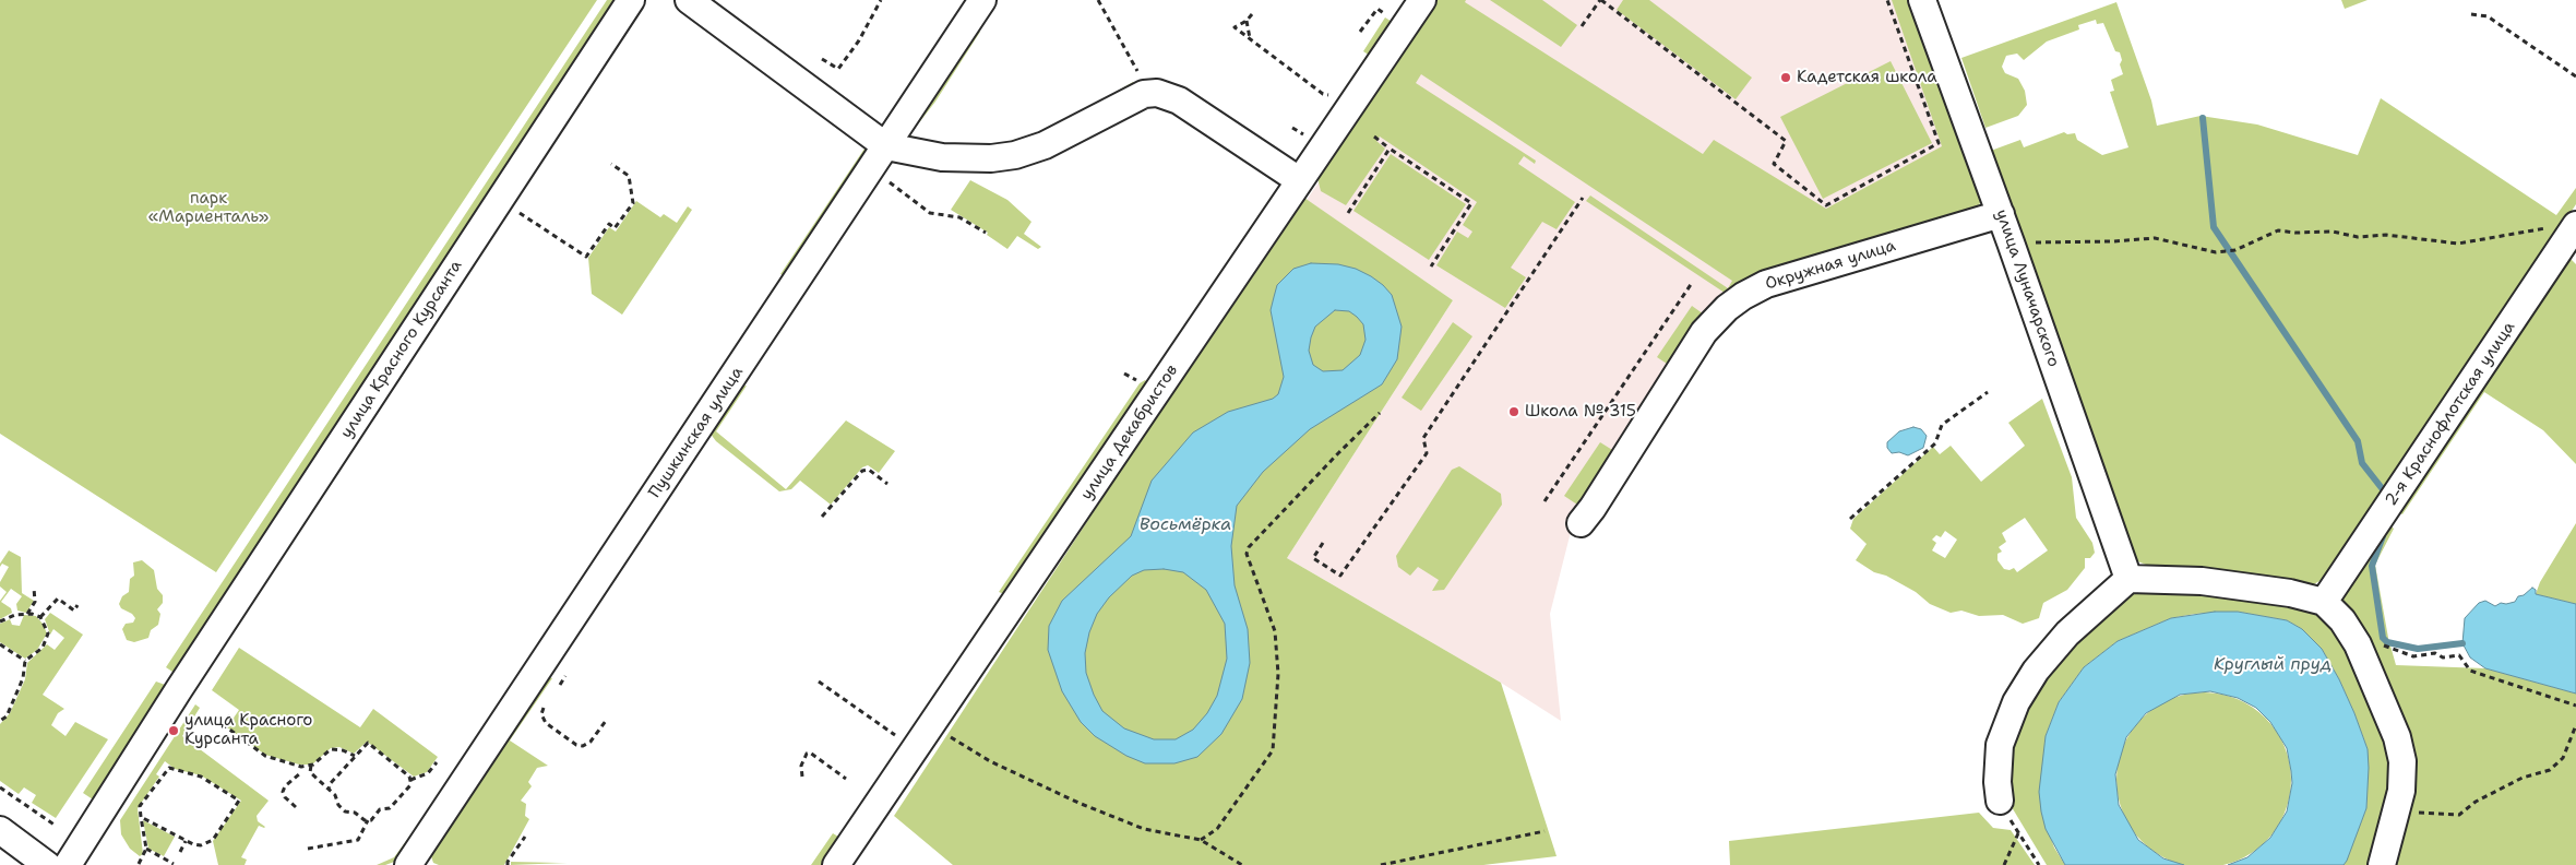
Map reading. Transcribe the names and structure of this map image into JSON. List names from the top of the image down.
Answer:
{
  "streets": {
    "street": [
      "Окружная улица",
      "улица Луначарского",
      "улица Красного Курсанта",
      "2-я Краснофлотская улица",
      "Пушкинская улица",
      "улица Декабристов"
    ]
  },
  "crossings": [
    ["Окружная улица", "улица Луначарского"]
  ],
  "water": ["Восьмёрка", "Круглый пруд"],
  "parks": ["парк «Мариенталь»"],
  "places": ["Кадетская школа", "Школа № 315", "улица Красного Курсанта"]
}
